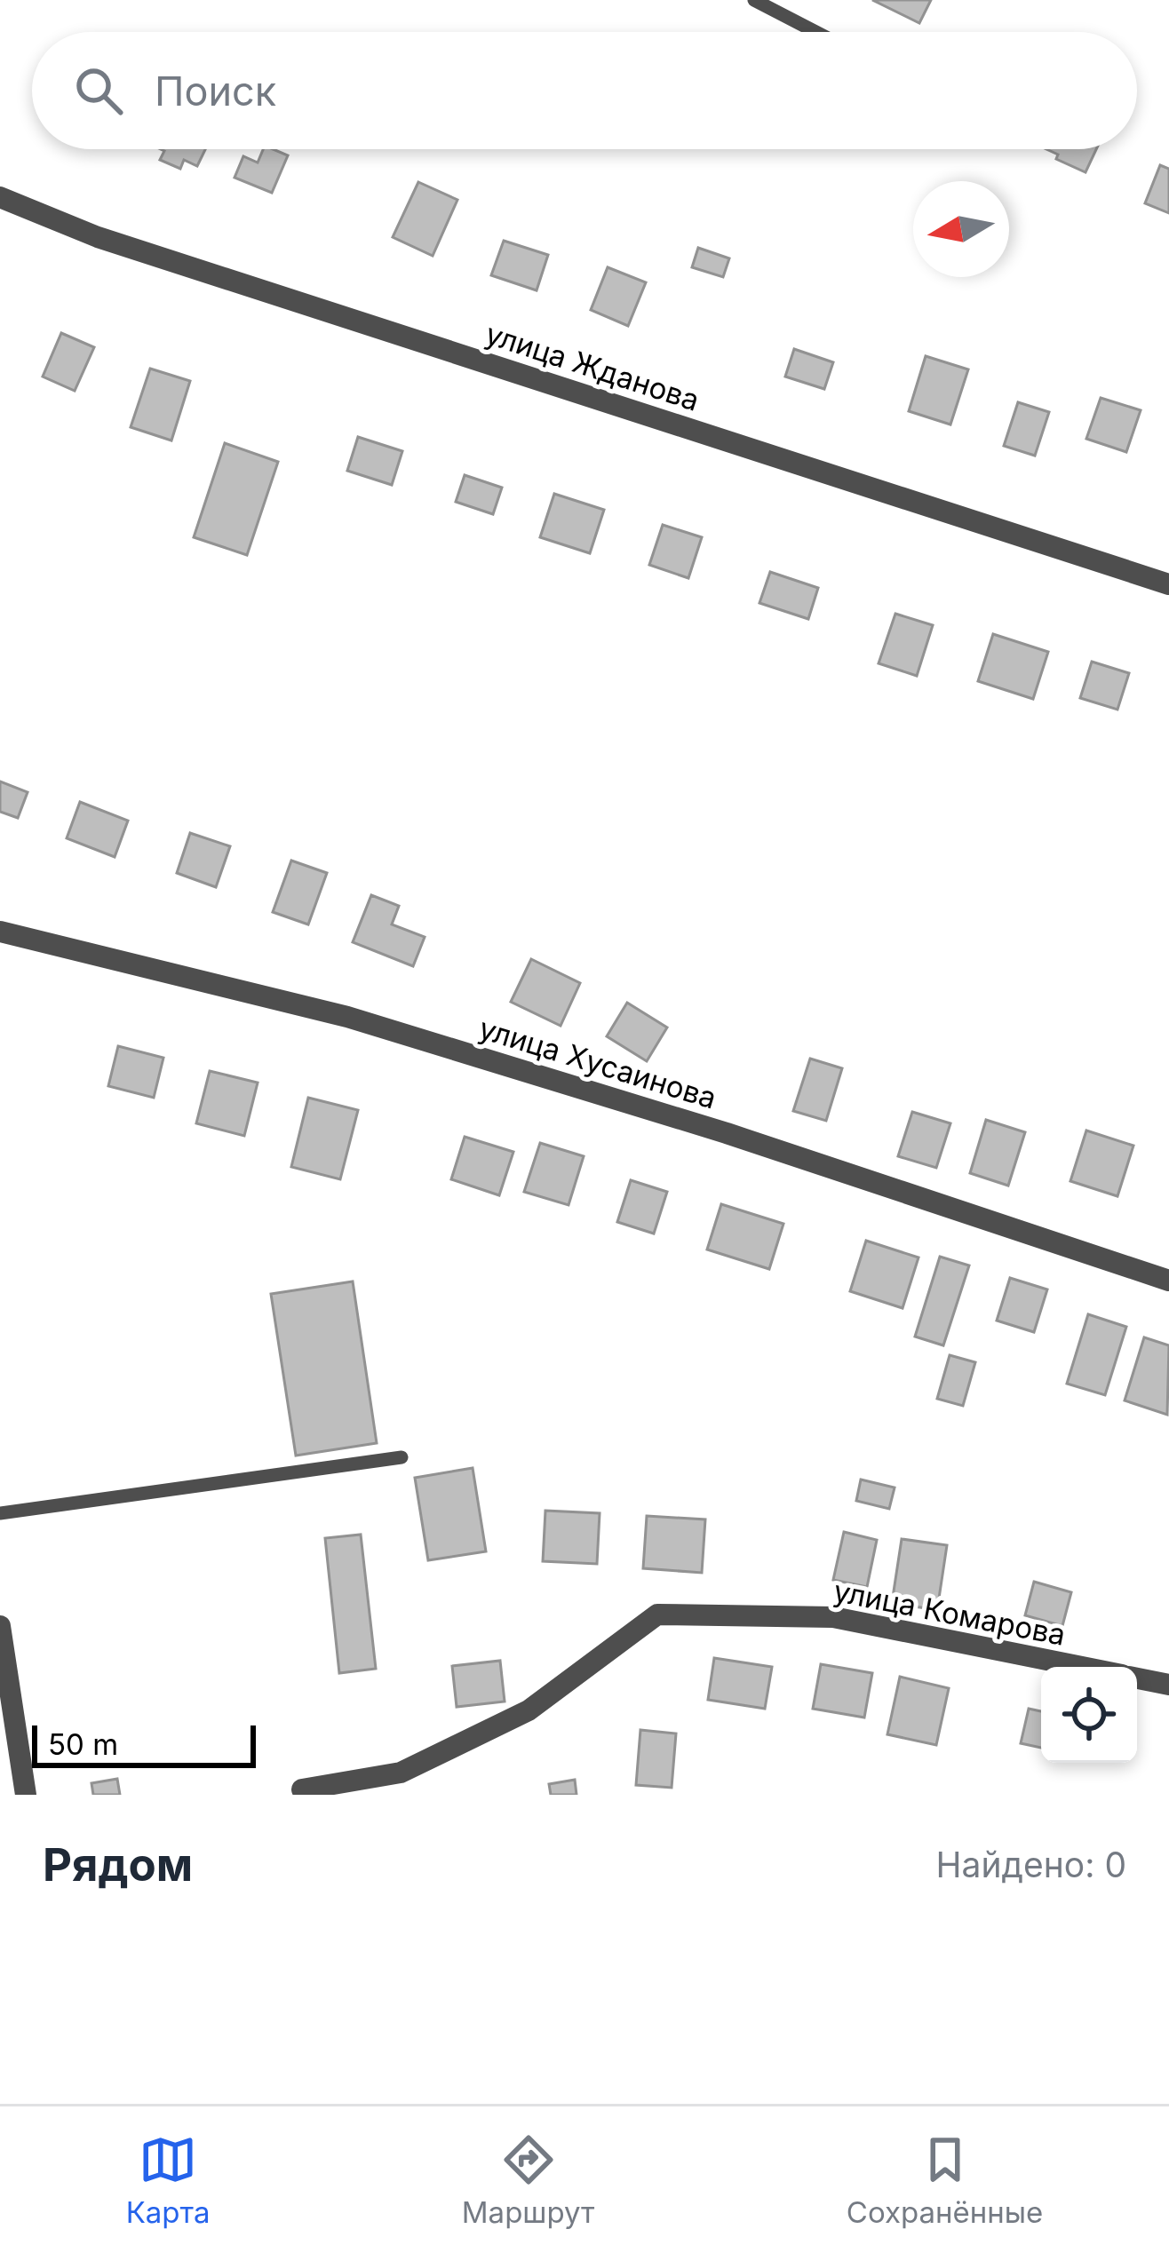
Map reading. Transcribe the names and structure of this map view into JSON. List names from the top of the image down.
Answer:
{
  "streets": {
    "street": ["улица Жданова", "улица Хусаинова", "улица Комарова"]
  },
  "scale_bar": "50 m",
  "north": "left",
  "page": {
    "search": "Поиск",
    "scale": "50 m",
    "heading": ["Рядом", "Найдено: 0"],
    "nav": ["Карта", "Маршрут", "Сохранённые"]
  }
}
